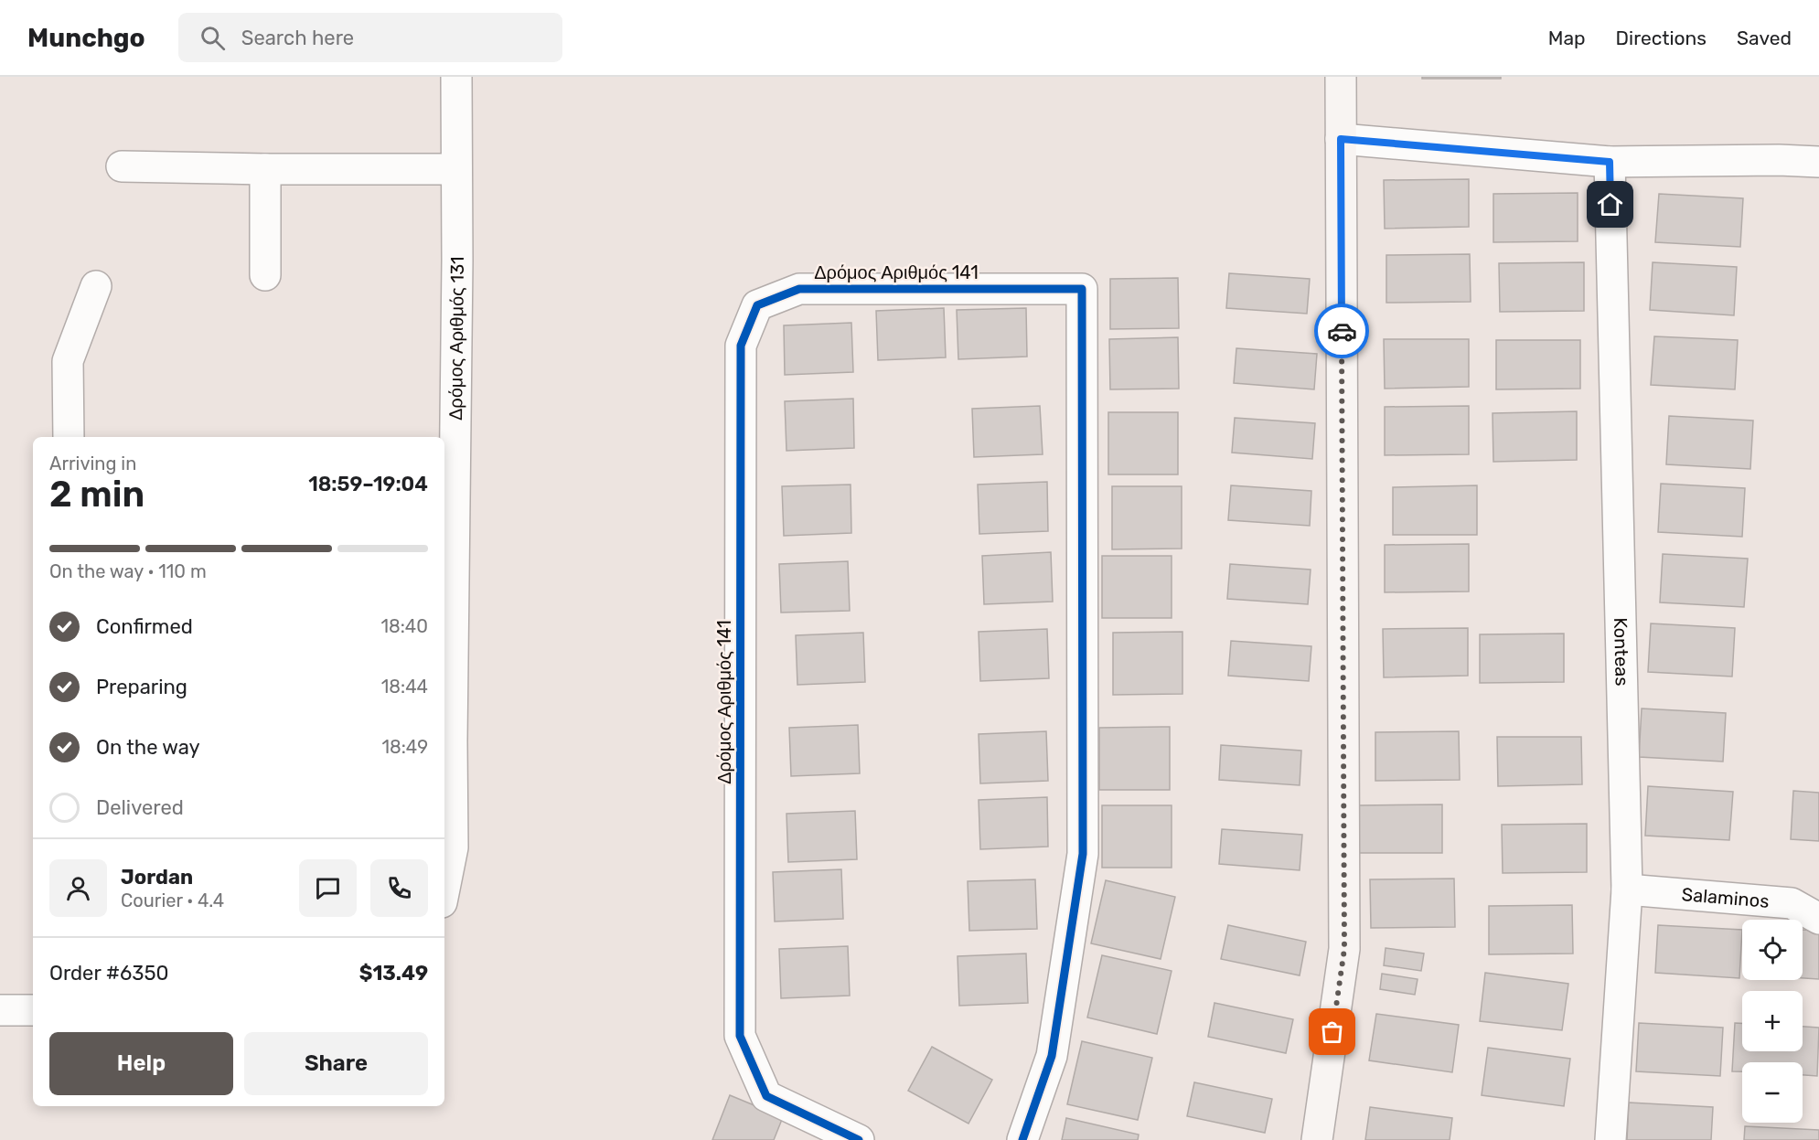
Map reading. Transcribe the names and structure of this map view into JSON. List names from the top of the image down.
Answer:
{
  "streets": {
    "street": [
      "Δρόμος Αριθμός 141",
      "Δρόμος Αριθμός 131",
      "Konteas",
      "Salaminos"
    ]
  },
  "crossings": [
    ["Konteas", "Salaminos"]
  ],
  "page": {
    "header": "Munchgo",
    "search": "Search here",
    "nav": ["Map", "Directions", "Saved"],
    "heading": ["2 min", "Arriving in", "18:59–19:04"],
    "panel": [
      "Jordan",
      "Courier · 4.4",
      "Order #6350",
      "$13.49"
    ],
    "bar": "On the way · 110 m",
    "list": [
      ["Confirmed", "18:40"],
      ["Preparing", "18:44"],
      ["On the way", "18:49"],
      "Delivered"
    ],
    "map_buttons": ["+", "−"],
    "buttons": ["Help", "Share"]
  }
}
